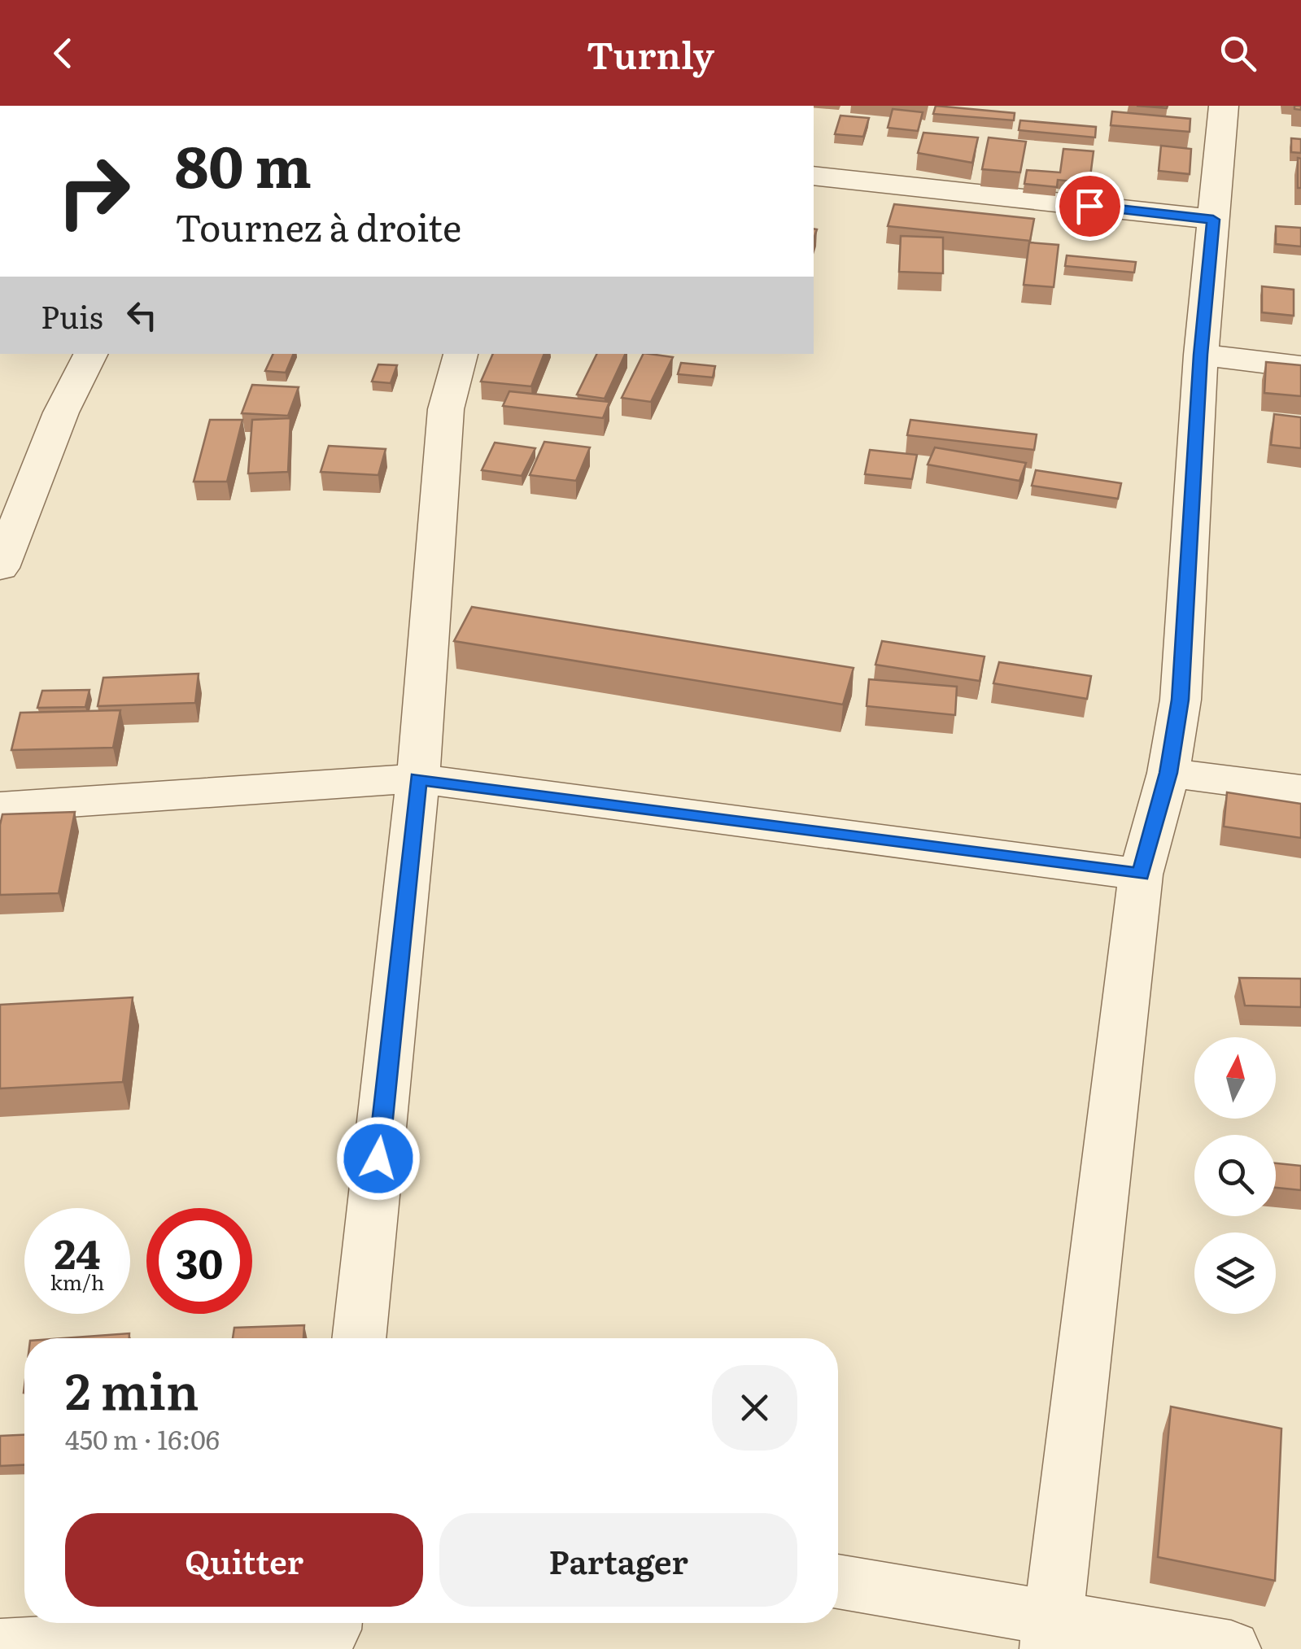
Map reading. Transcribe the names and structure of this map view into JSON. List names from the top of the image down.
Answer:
{
  "north": "top",
  "page": {
    "header": "Turnly",
    "turn": ["80 m", "Tournez à droite"],
    "then": "Puis",
    "speed": "24 km/h",
    "limit": "30",
    "heading": ["2 min", "450 m · 16:06"],
    "buttons": ["Quitter", "Partager"]
  }
}
